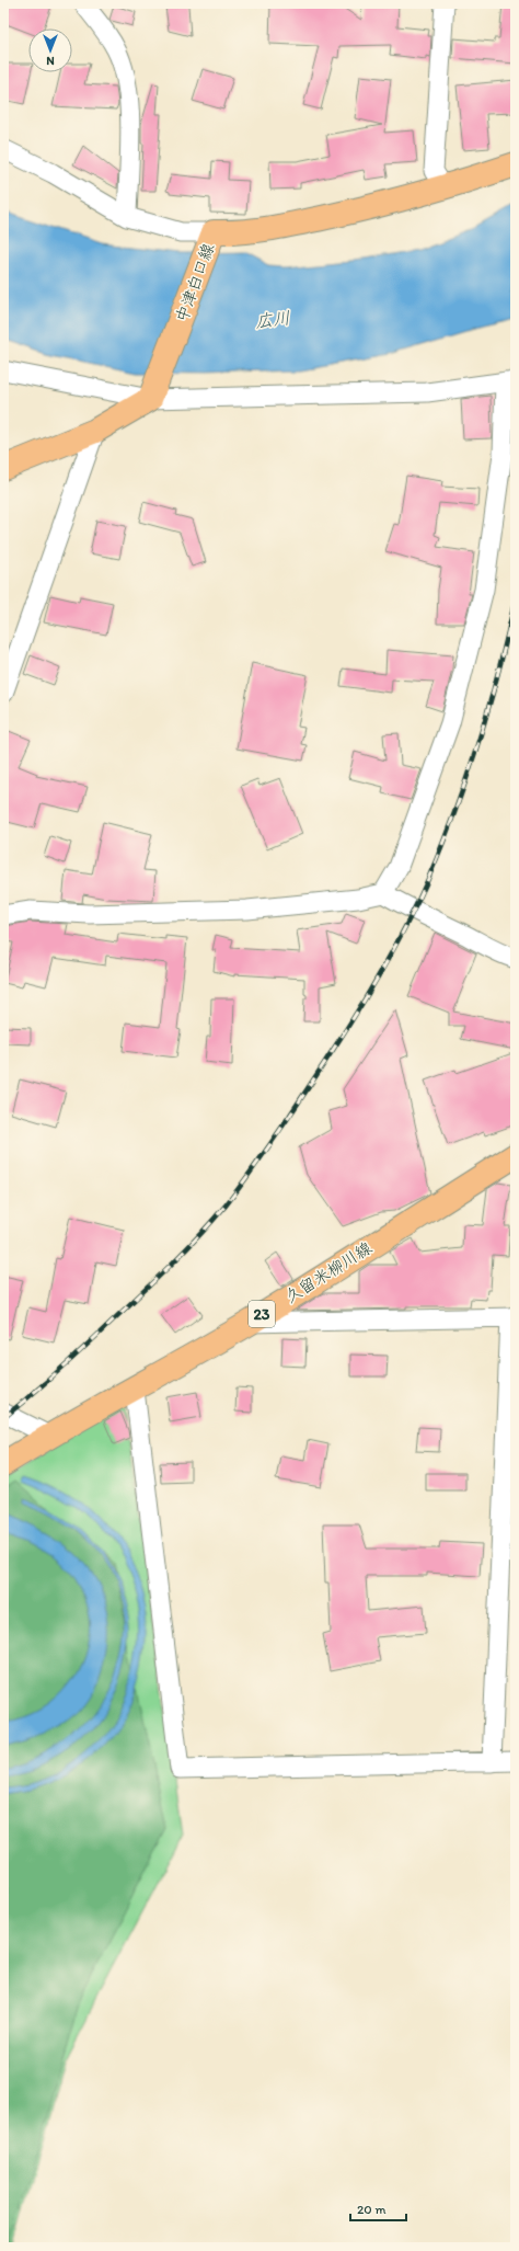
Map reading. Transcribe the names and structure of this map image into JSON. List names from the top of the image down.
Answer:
{
  "streets": {
    "main road": ["中津白口線", "久留米柳川線", "23"]
  },
  "water": ["広川"],
  "scale_bar": "20 m",
  "north": "bottom"
}
